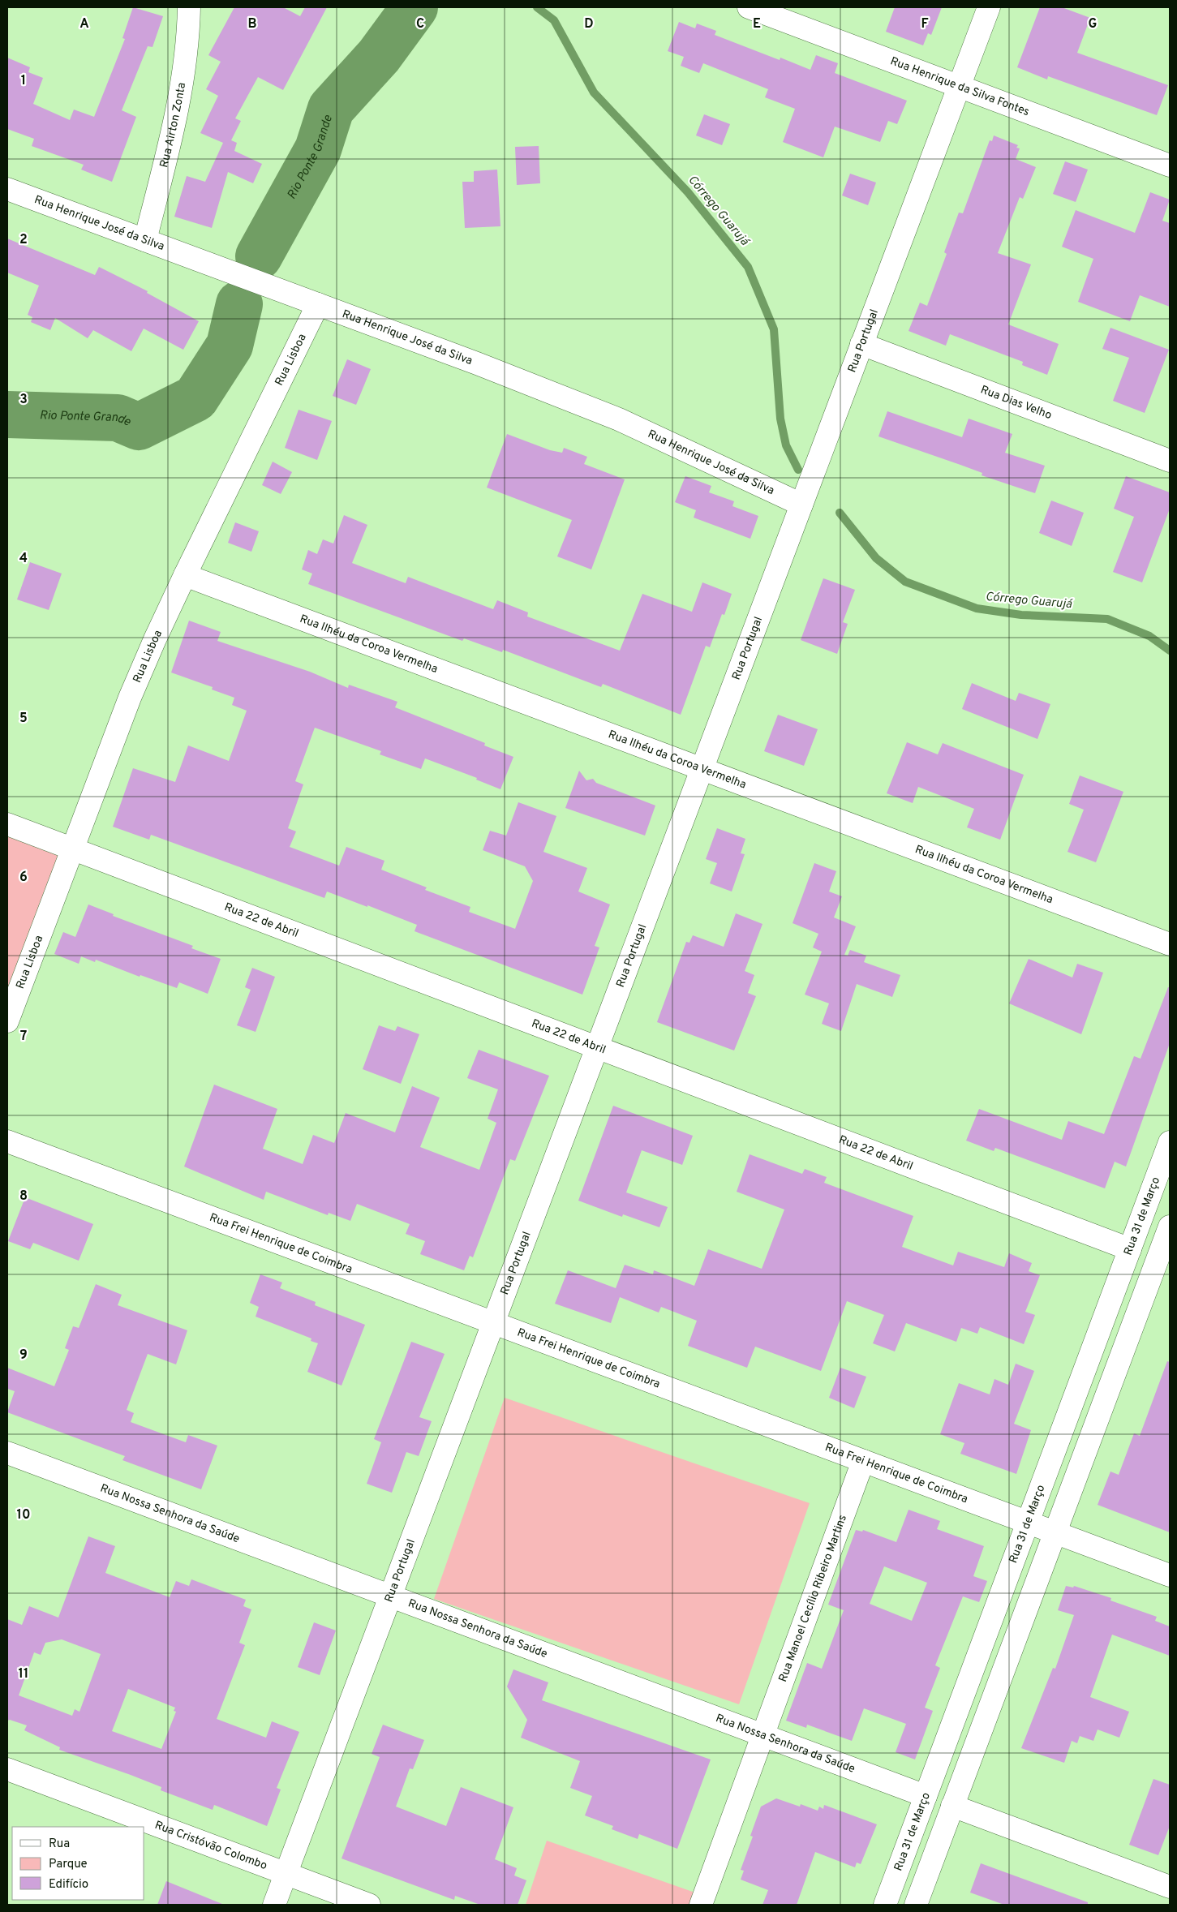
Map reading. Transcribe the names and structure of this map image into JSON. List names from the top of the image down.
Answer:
{
  "streets": {
    "street": [
      "Rua Henrique da Silva Fontes",
      "Rua Airton Zonta",
      "Rua Henrique José da Silva",
      "Rua Portugal",
      "Rua Lisboa",
      "Rua Dias Velho",
      "Rua Ilhéu da Coroa Vermelha",
      "Rua 22 de Abril",
      "Rua 31 de Março",
      "Rua Frei Henrique de Coimbra",
      "Rua Nossa Senhora da Saúde",
      "Rua Manoel Cecílio Ribeiro Martins",
      "Rua Cristóvão Colombo"
    ]
  },
  "crossings": [
    ["Rua Henrique da Silva Fontes", "Rua Portugal"],
    ["Rua Airton Zonta", "Rua Henrique José da Silva"],
    ["Rua Henrique José da Silva", "Rua Portugal"],
    ["Rua Henrique José da Silva", "Rua Lisboa"],
    ["Rua Portugal", "Rua Dias Velho"],
    ["Rua Portugal", "Rua Ilhéu da Coroa Vermelha"],
    ["Rua Portugal", "Rua 22 de Abril"],
    ["Rua Portugal", "Rua Frei Henrique de Coimbra"],
    ["Rua Portugal", "Rua Nossa Senhora da Saúde"],
    ["Rua Portugal", "Rua Cristóvão Colombo"],
    ["Rua Lisboa", "Rua Ilhéu da Coroa Vermelha"],
    ["Rua Lisboa", "Rua 22 de Abril"],
    ["Rua 22 de Abril", "Rua 31 de Março"],
    ["Rua 31 de Março", "Rua Frei Henrique de Coimbra"],
    ["Rua 31 de Março", "Rua Nossa Senhora da Saúde"],
    ["Rua Frei Henrique de Coimbra", "Rua Manoel Cecílio Ribeiro Martins"],
    ["Rua Nossa Senhora da Saúde", "Rua Manoel Cecílio Ribeiro Martins"]
  ],
  "water": ["Rio Ponte Grande", "Córrego Guarujá"],
  "legend": ["Rua", "Parque", "Edifício"],
  "grid": {
    "columns": [
      "A",
      "B",
      "C",
      "D",
      "E",
      "F",
      "G"
    ],
    "rows": [
      "1",
      "2",
      "3",
      "4",
      "5",
      "6",
      "7",
      "8",
      "9",
      "10",
      "11"
    ]
  }
}
